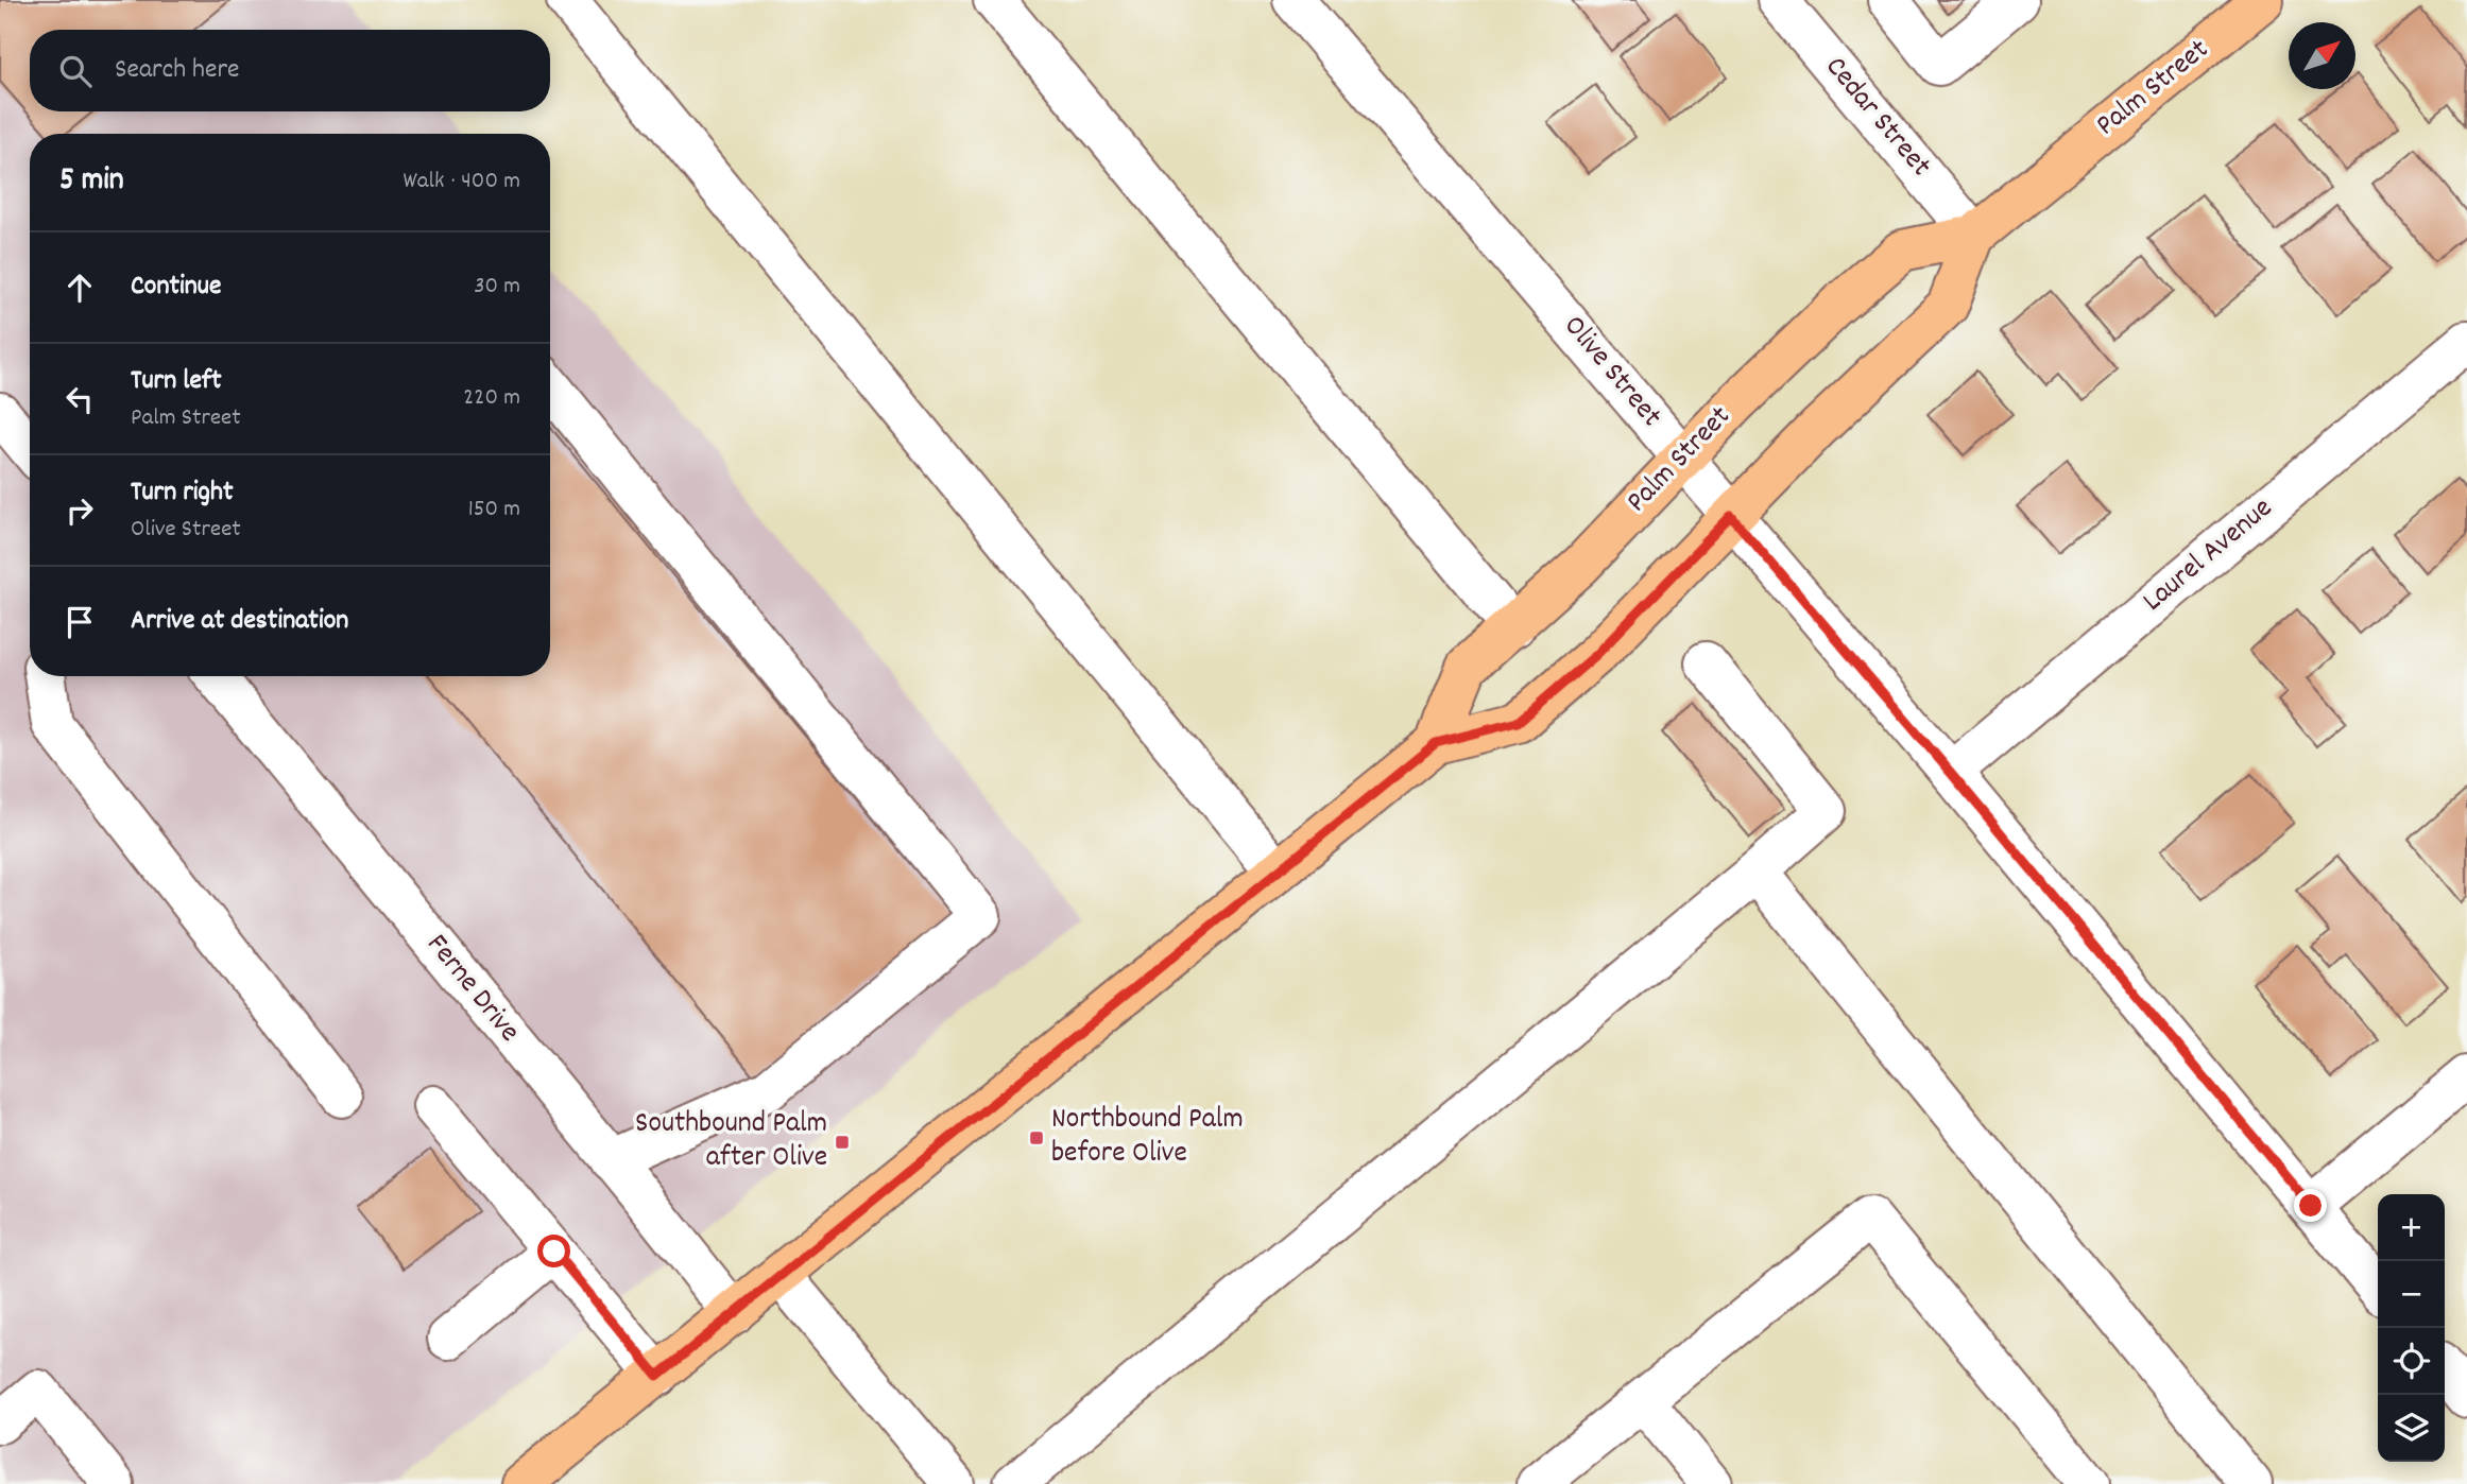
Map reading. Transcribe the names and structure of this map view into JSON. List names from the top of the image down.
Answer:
{
  "streets": {
    "main road": ["Palm Street"],
    "street": [
      "Cedar Street",
      "Olive Street",
      "Laurel Avenue",
      "Ferne Drive"
    ]
  },
  "crossings": [
    ["Palm Street", "Cedar Street"],
    ["Palm Street", "Olive Street"],
    ["Palm Street", "Ferne Drive"],
    ["Olive Street", "Laurel Avenue"]
  ],
  "places": {
    "transit": ["Northbound Palm before Olive", "Southbound Palm after Olive"]
  },
  "north": "top right",
  "page": {
    "search": "Search here",
    "heading": ["5 min", "Walk · 400 m"],
    "list": [
      ["Continue", "30 m"],
      ["Turn left", "Palm Street", "220 m"],
      ["Turn right", "Olive Street", "150 m"],
      "Arrive at destination"
    ],
    "map_buttons": ["+", "−"]
  }
}
